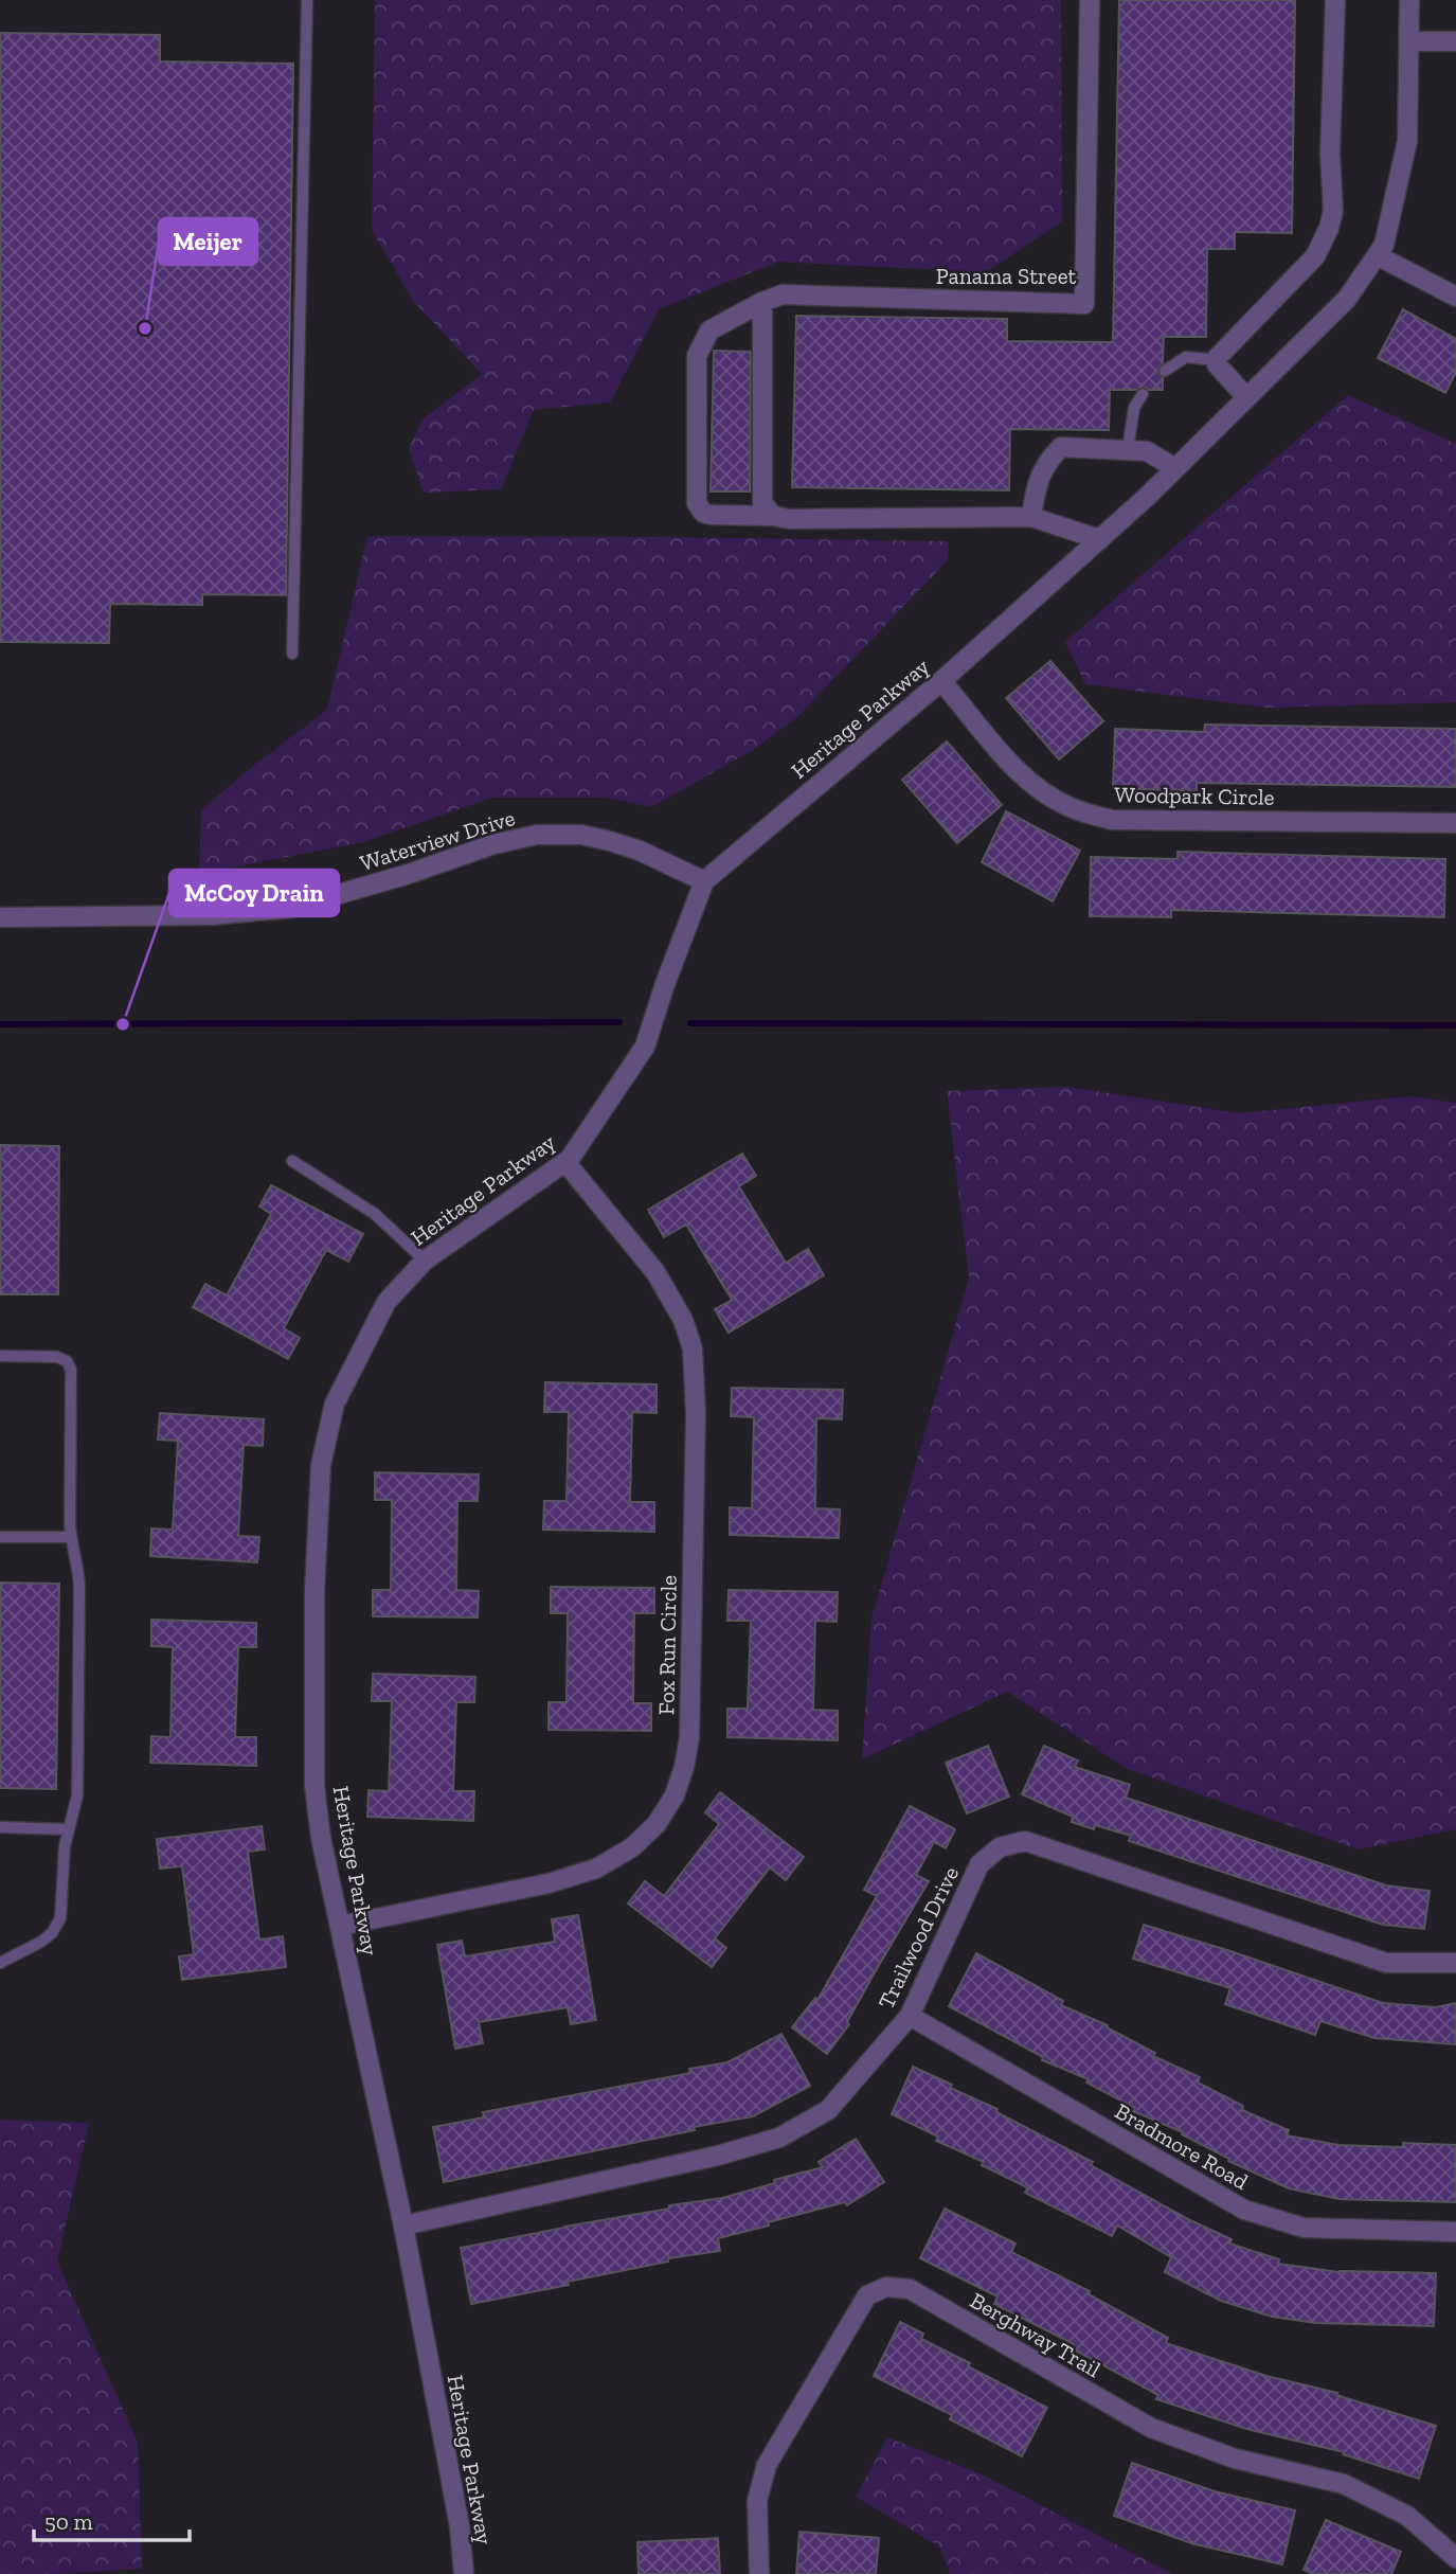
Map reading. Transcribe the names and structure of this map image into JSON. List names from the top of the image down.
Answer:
{
  "streets": {
    "street": [
      "Panama Street",
      "Heritage Parkway",
      "Woodpark Circle",
      "Waterview Drive",
      "Fox Run Circle",
      "Trailwood Drive",
      "Bradmore Road",
      "Berghway Trail"
    ]
  },
  "crossings": [
    ["Panama Street", "Heritage Parkway"],
    ["Heritage Parkway", "Woodpark Circle"],
    ["Heritage Parkway", "Waterview Drive"],
    ["Heritage Parkway", "Fox Run Circle"],
    ["Heritage Parkway", "Trailwood Drive"],
    ["Trailwood Drive", "Bradmore Road"]
  ],
  "places": ["Meijer", "McCoy Drain"],
  "scale_bar": "50 m"
}
